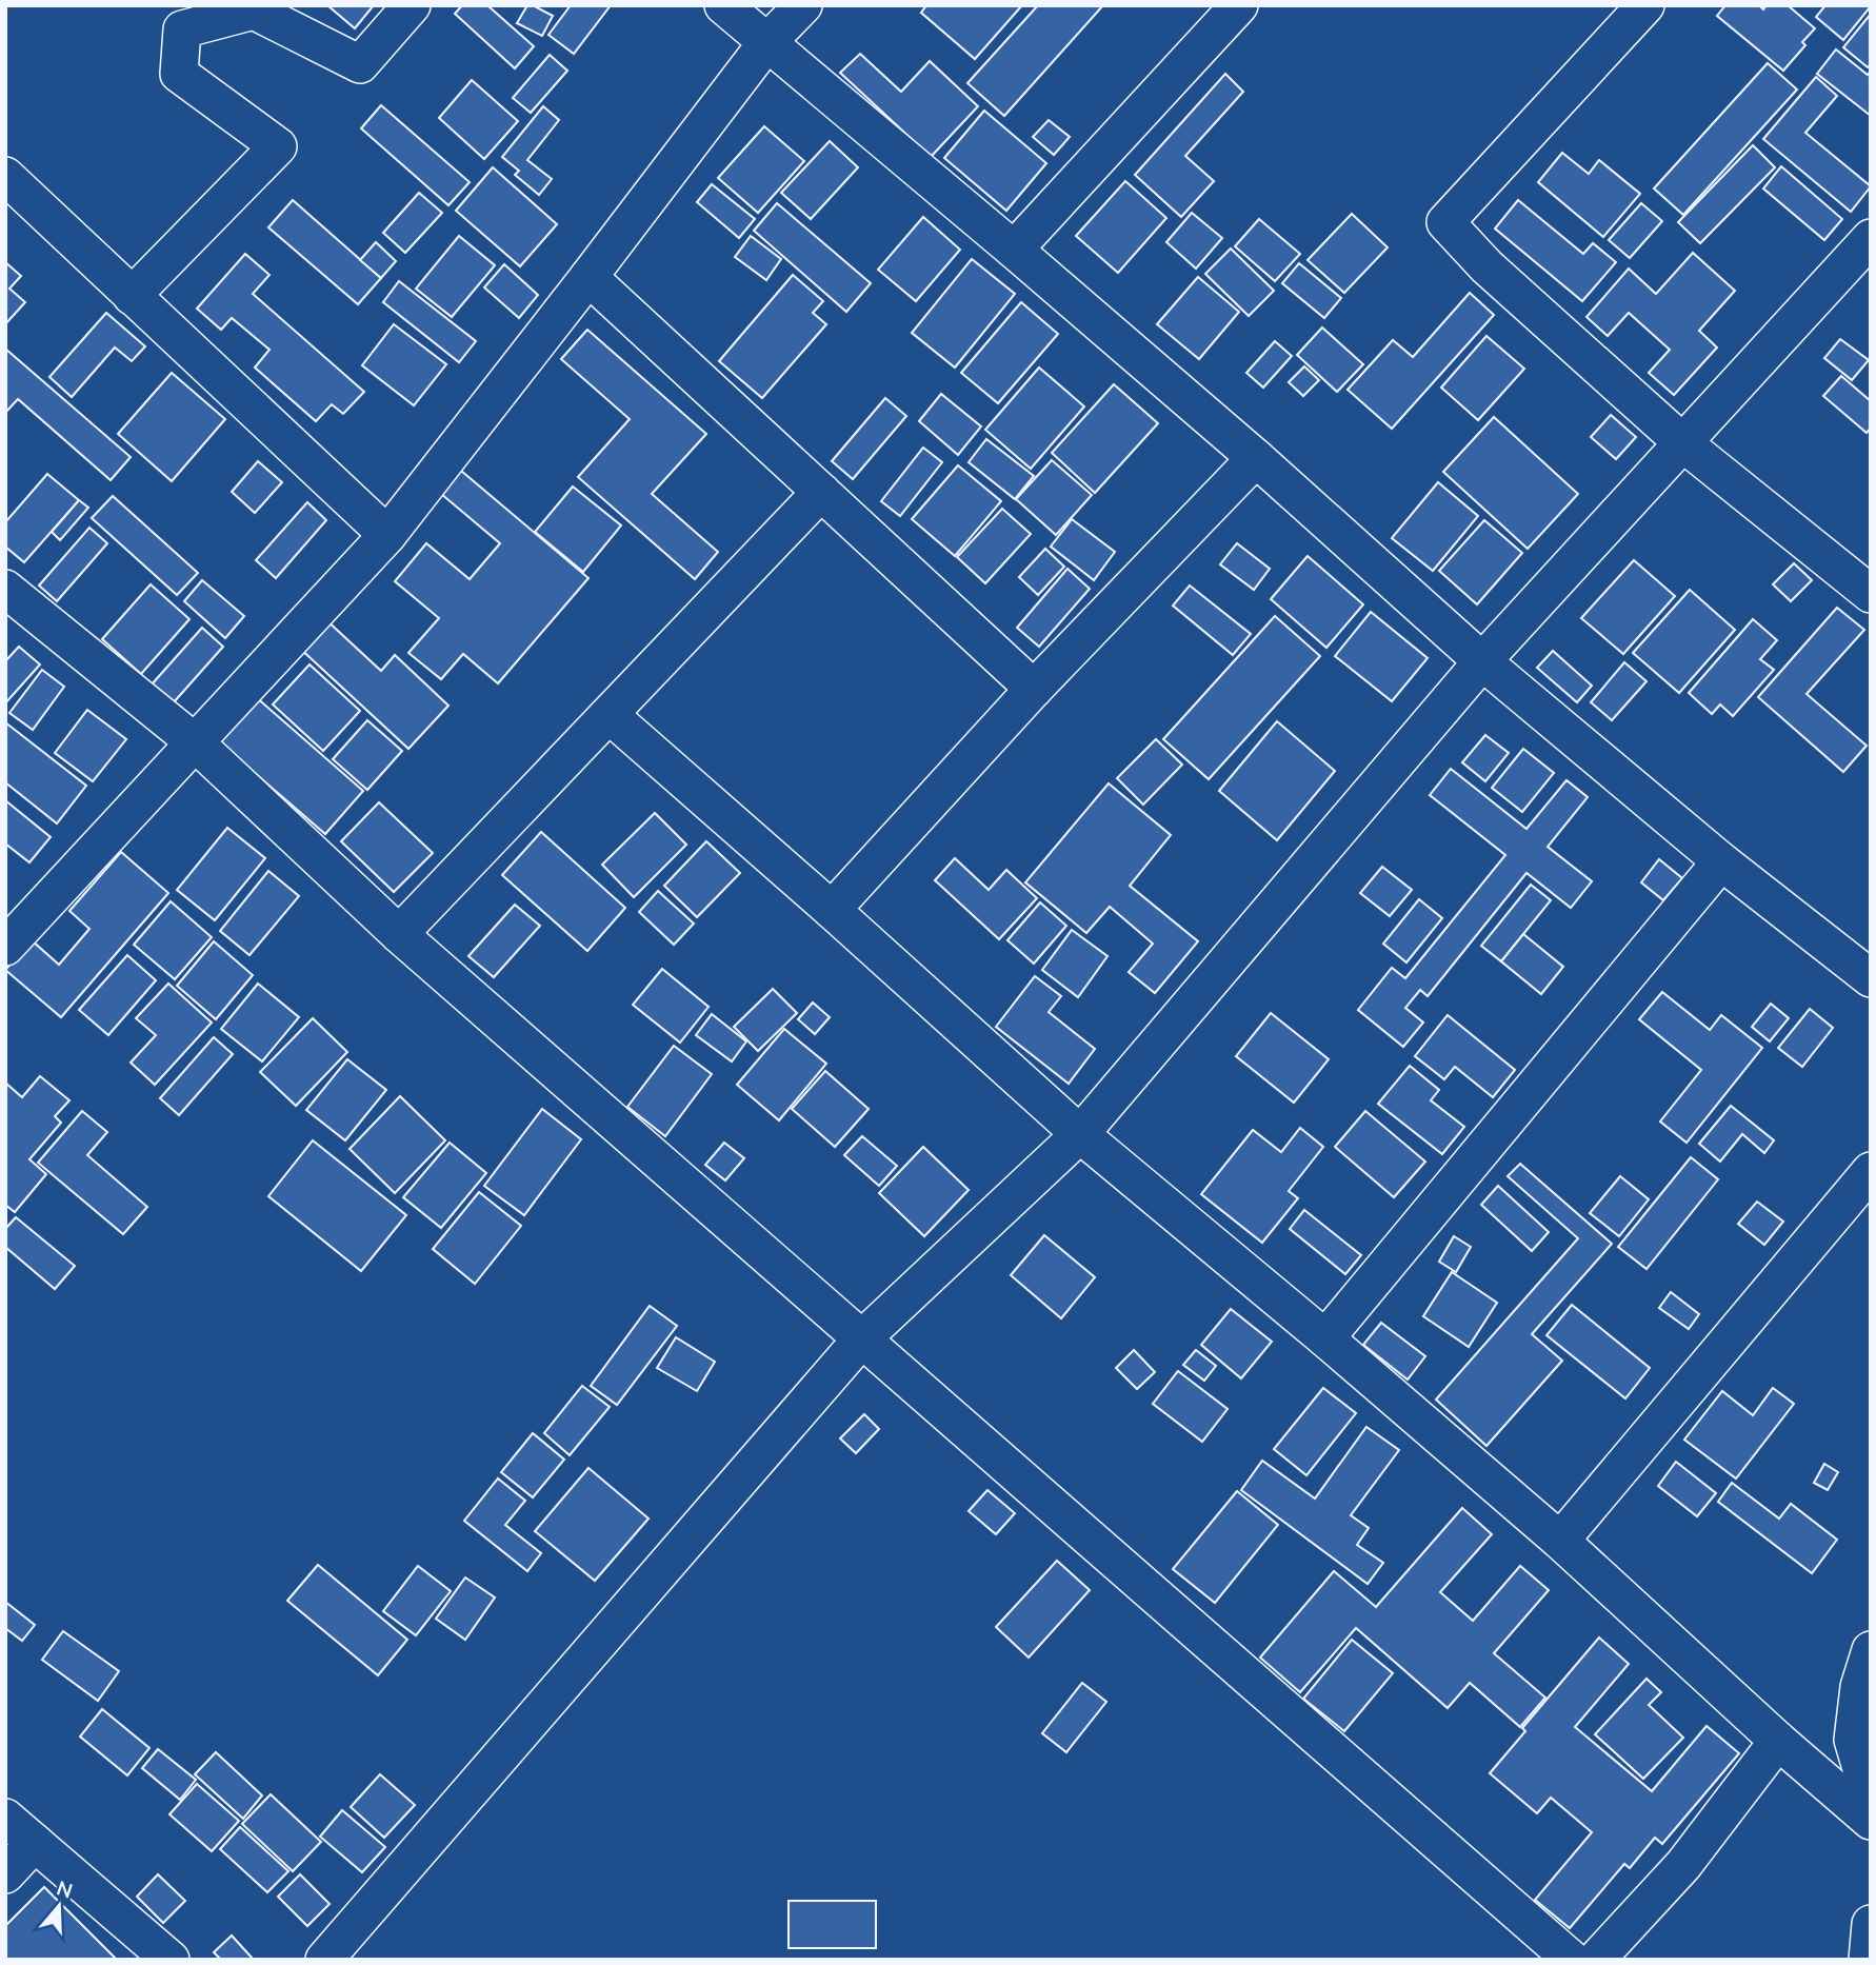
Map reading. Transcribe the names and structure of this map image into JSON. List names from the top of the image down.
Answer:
{
  "north": "top"
}
